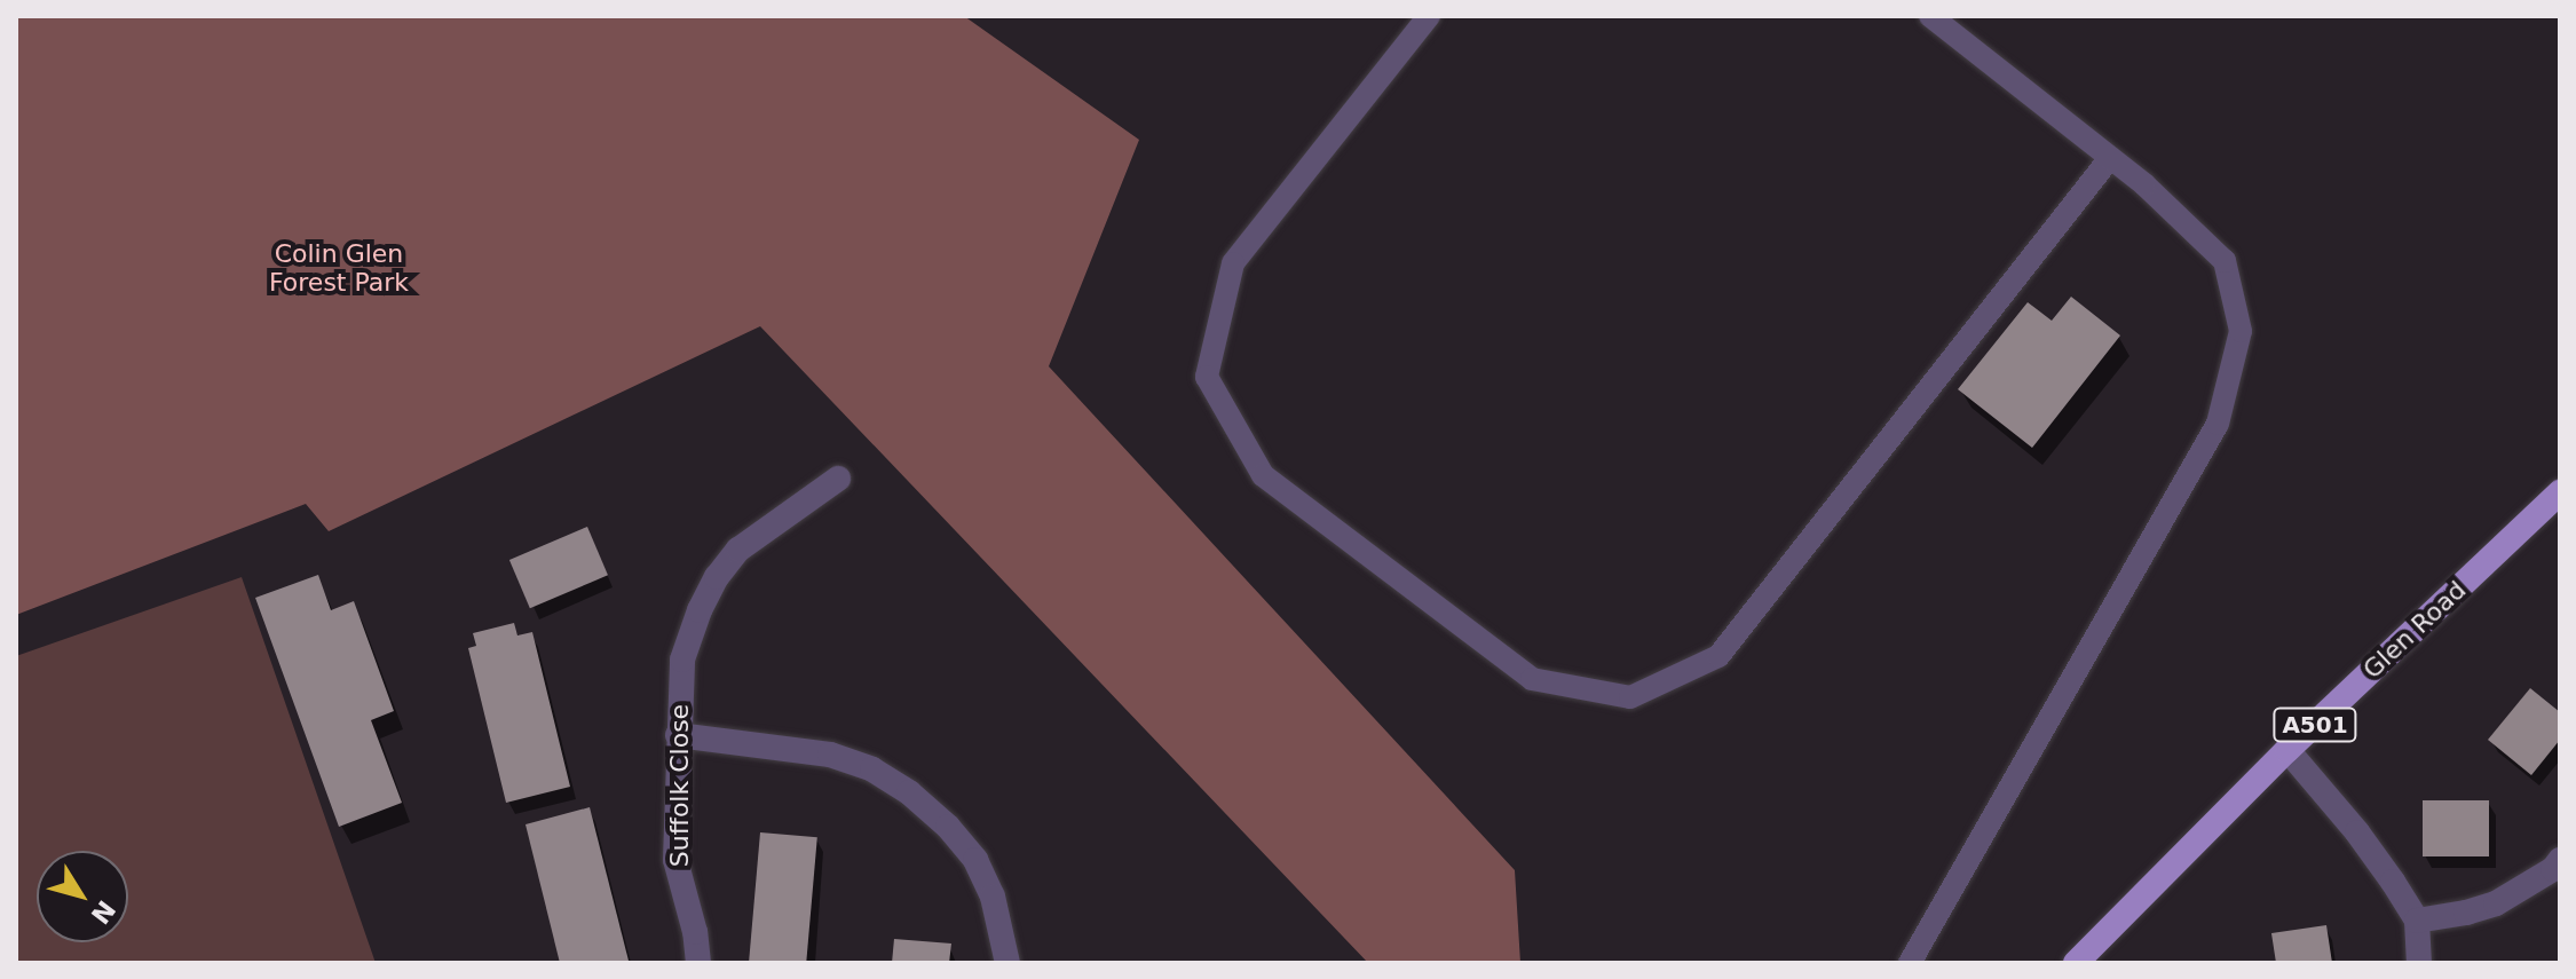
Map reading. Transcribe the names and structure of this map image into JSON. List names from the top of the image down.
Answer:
{
  "streets": {
    "main road": ["Glen Road", "A501"],
    "street": ["Suffolk Close"]
  },
  "parks": ["Colin Glen Forest Park"],
  "north": "bottom right"
}
